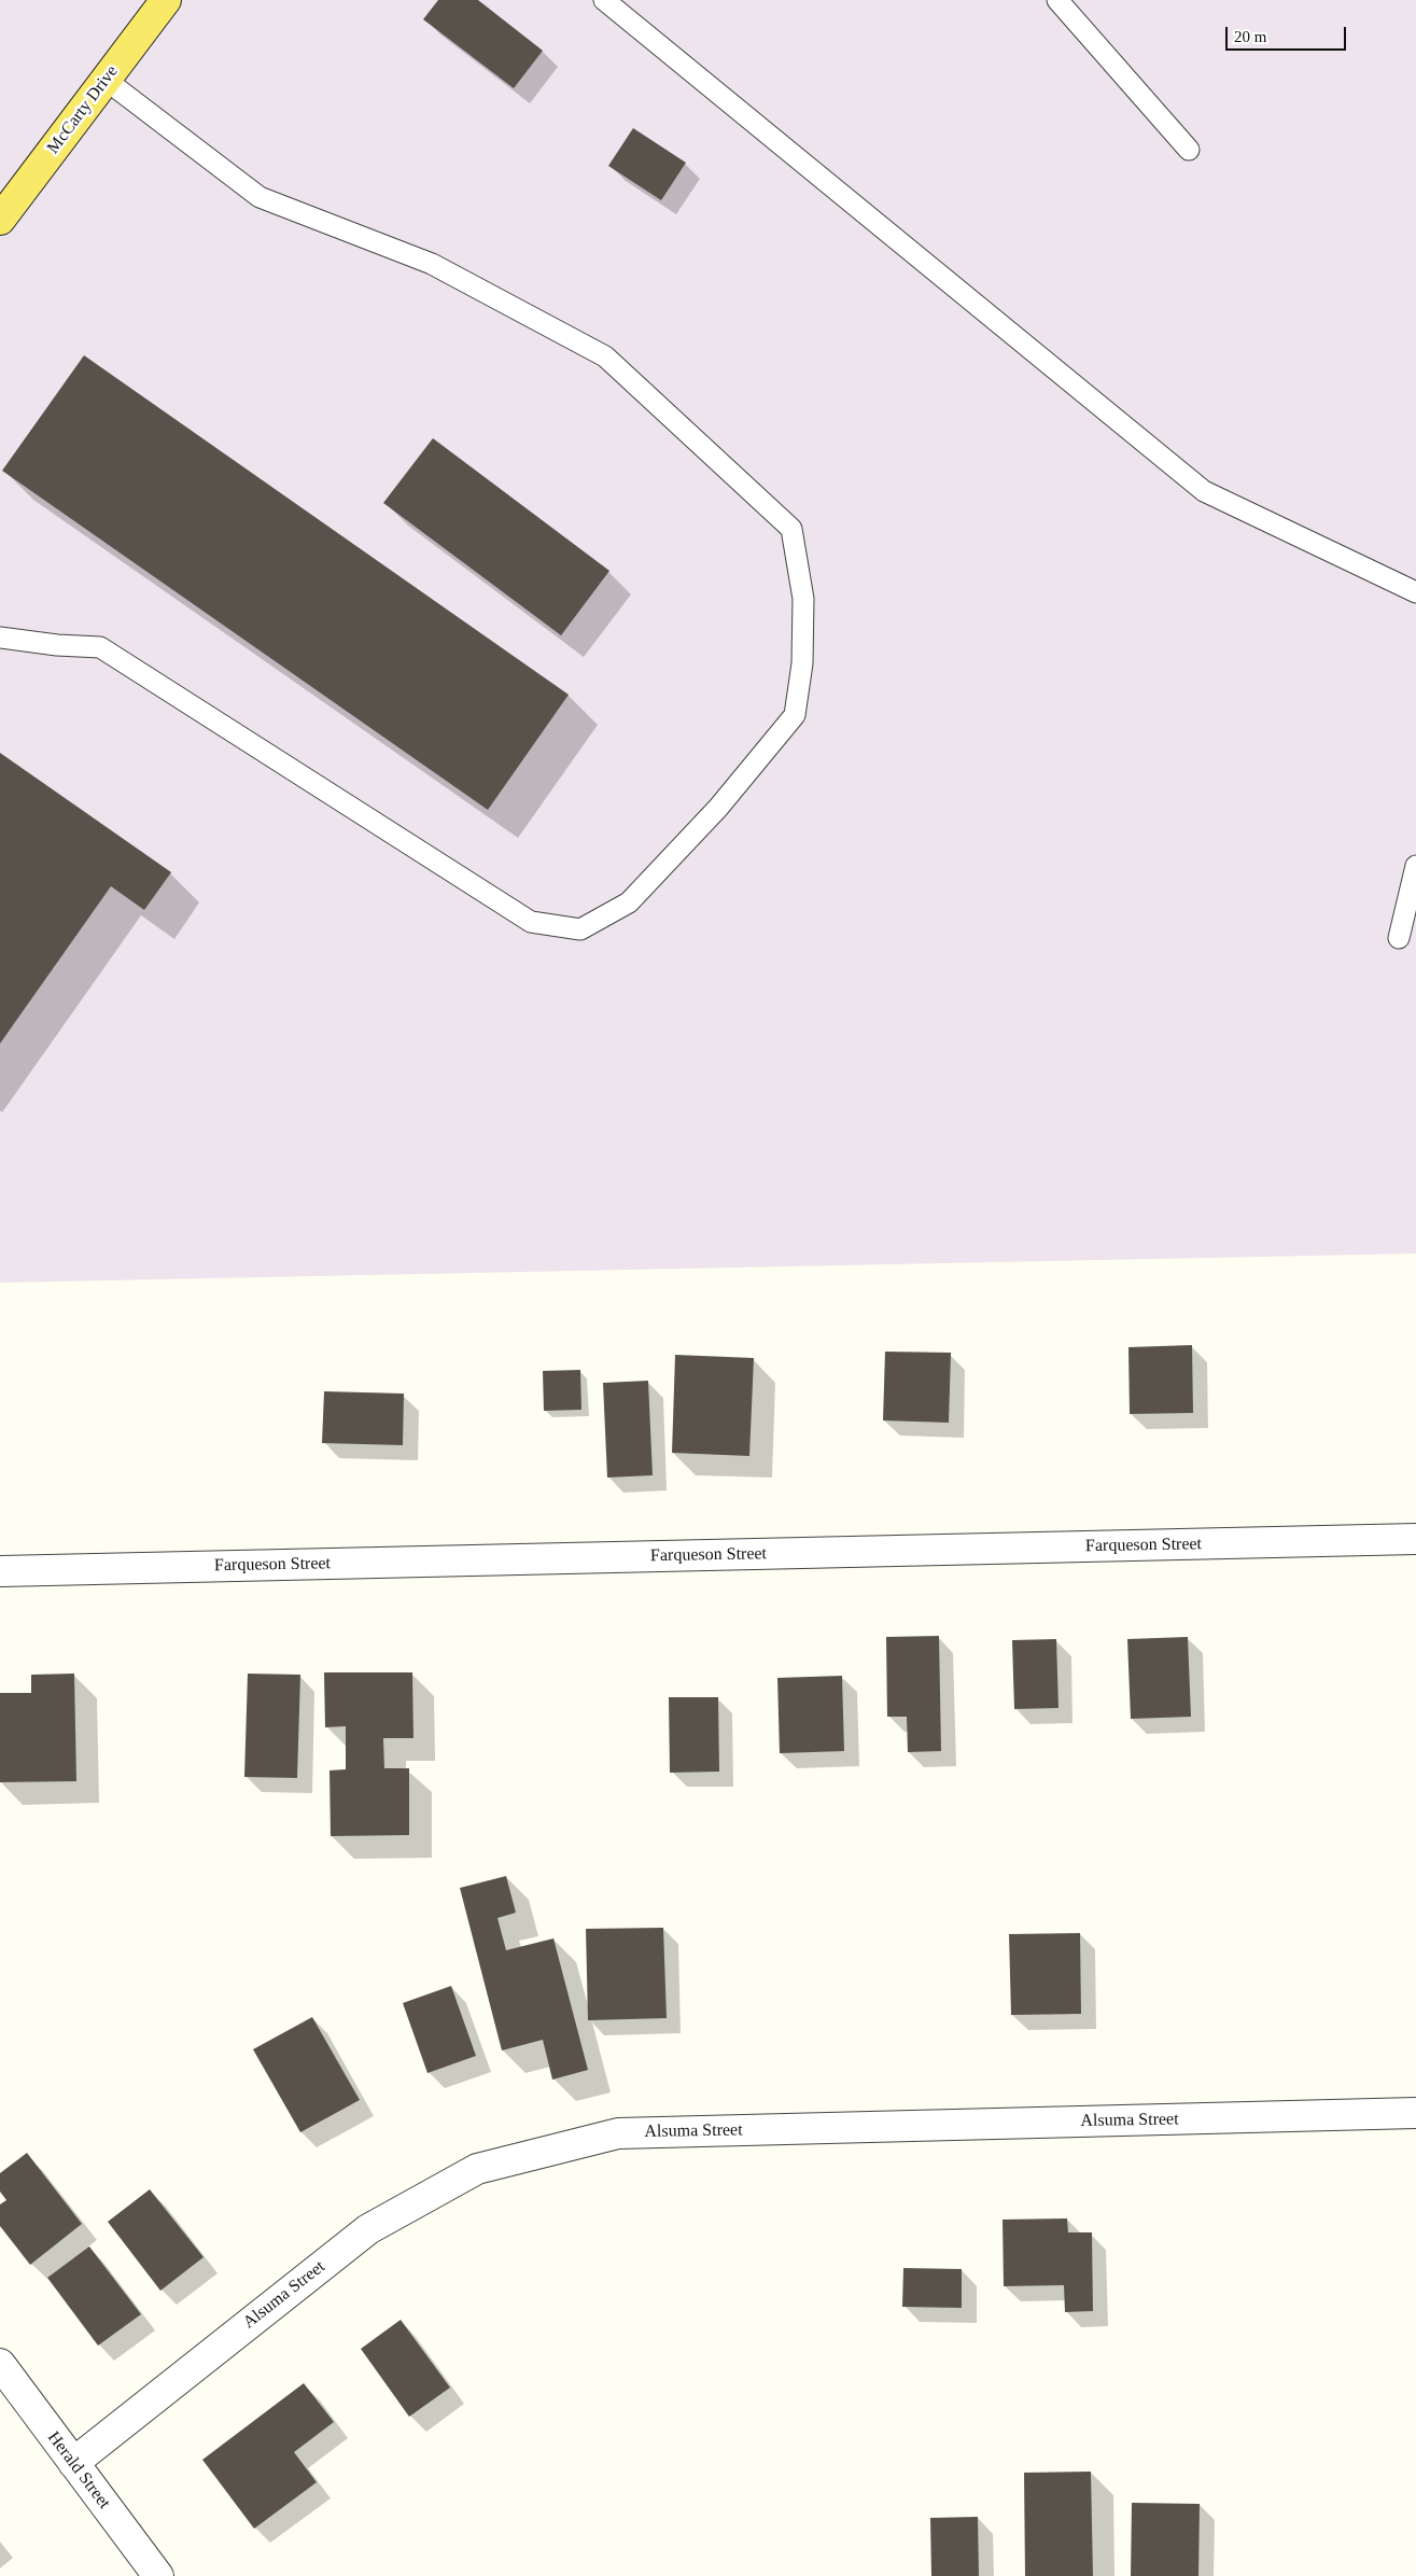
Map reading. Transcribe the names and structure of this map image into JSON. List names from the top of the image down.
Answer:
{
  "streets": {
    "main road": ["McCarty Drive"],
    "street": ["Farqueson Street", "Alsuma Street", "Herald Street"]
  },
  "crossings": [
    ["Alsuma Street", "Herald Street"]
  ],
  "scale_bar": "20 m"
}
